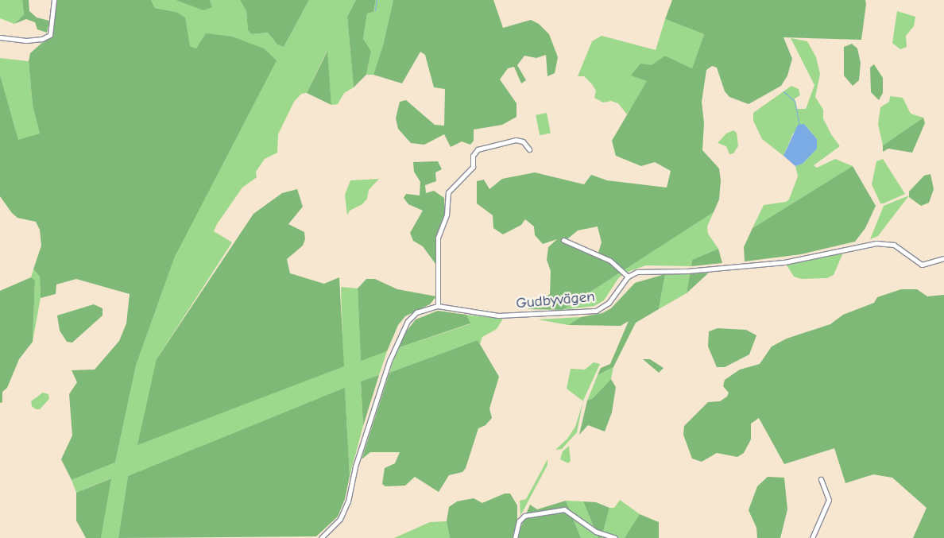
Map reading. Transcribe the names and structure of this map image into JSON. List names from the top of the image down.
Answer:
{
  "streets": {
    "street": ["Gudbyvägen"]
  }
}
